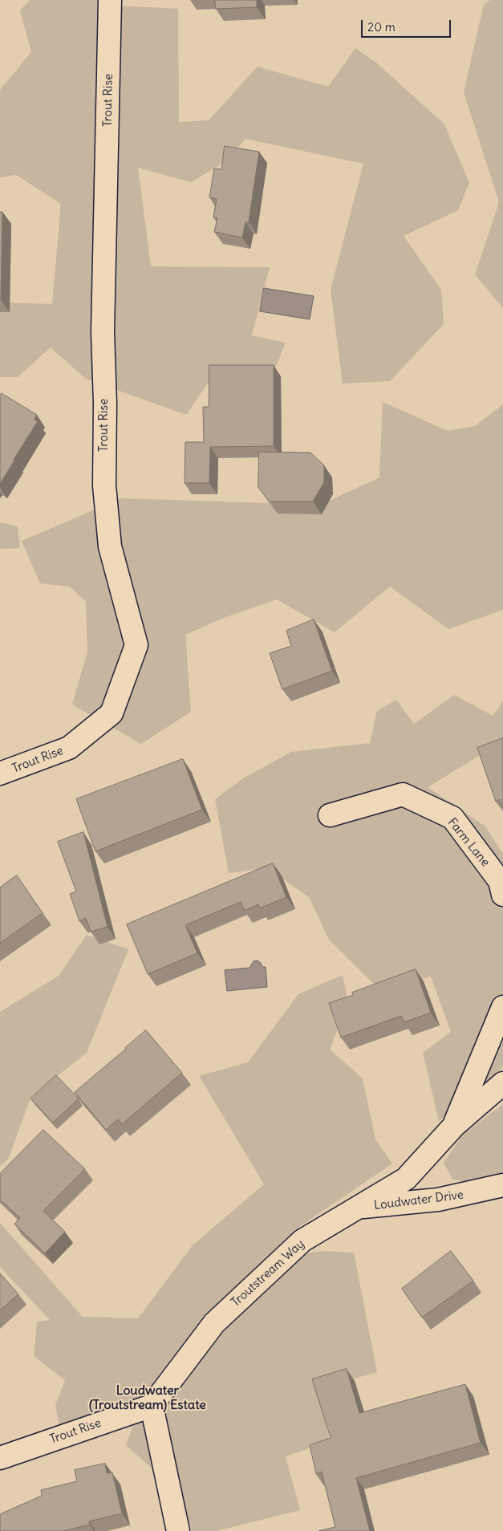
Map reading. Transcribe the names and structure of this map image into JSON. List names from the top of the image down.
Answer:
{
  "streets": {
    "street": [
      "Trout Rise",
      "Farm Lane",
      "Loudwater Drive",
      "Troutstream Way"
    ]
  },
  "crossings": [
    ["Trout Rise", "Troutstream Way"],
    ["Loudwater Drive", "Troutstream Way"]
  ],
  "districts": ["Loudwater (Troutstream) Estate"],
  "scale_bar": "20 m"
}
